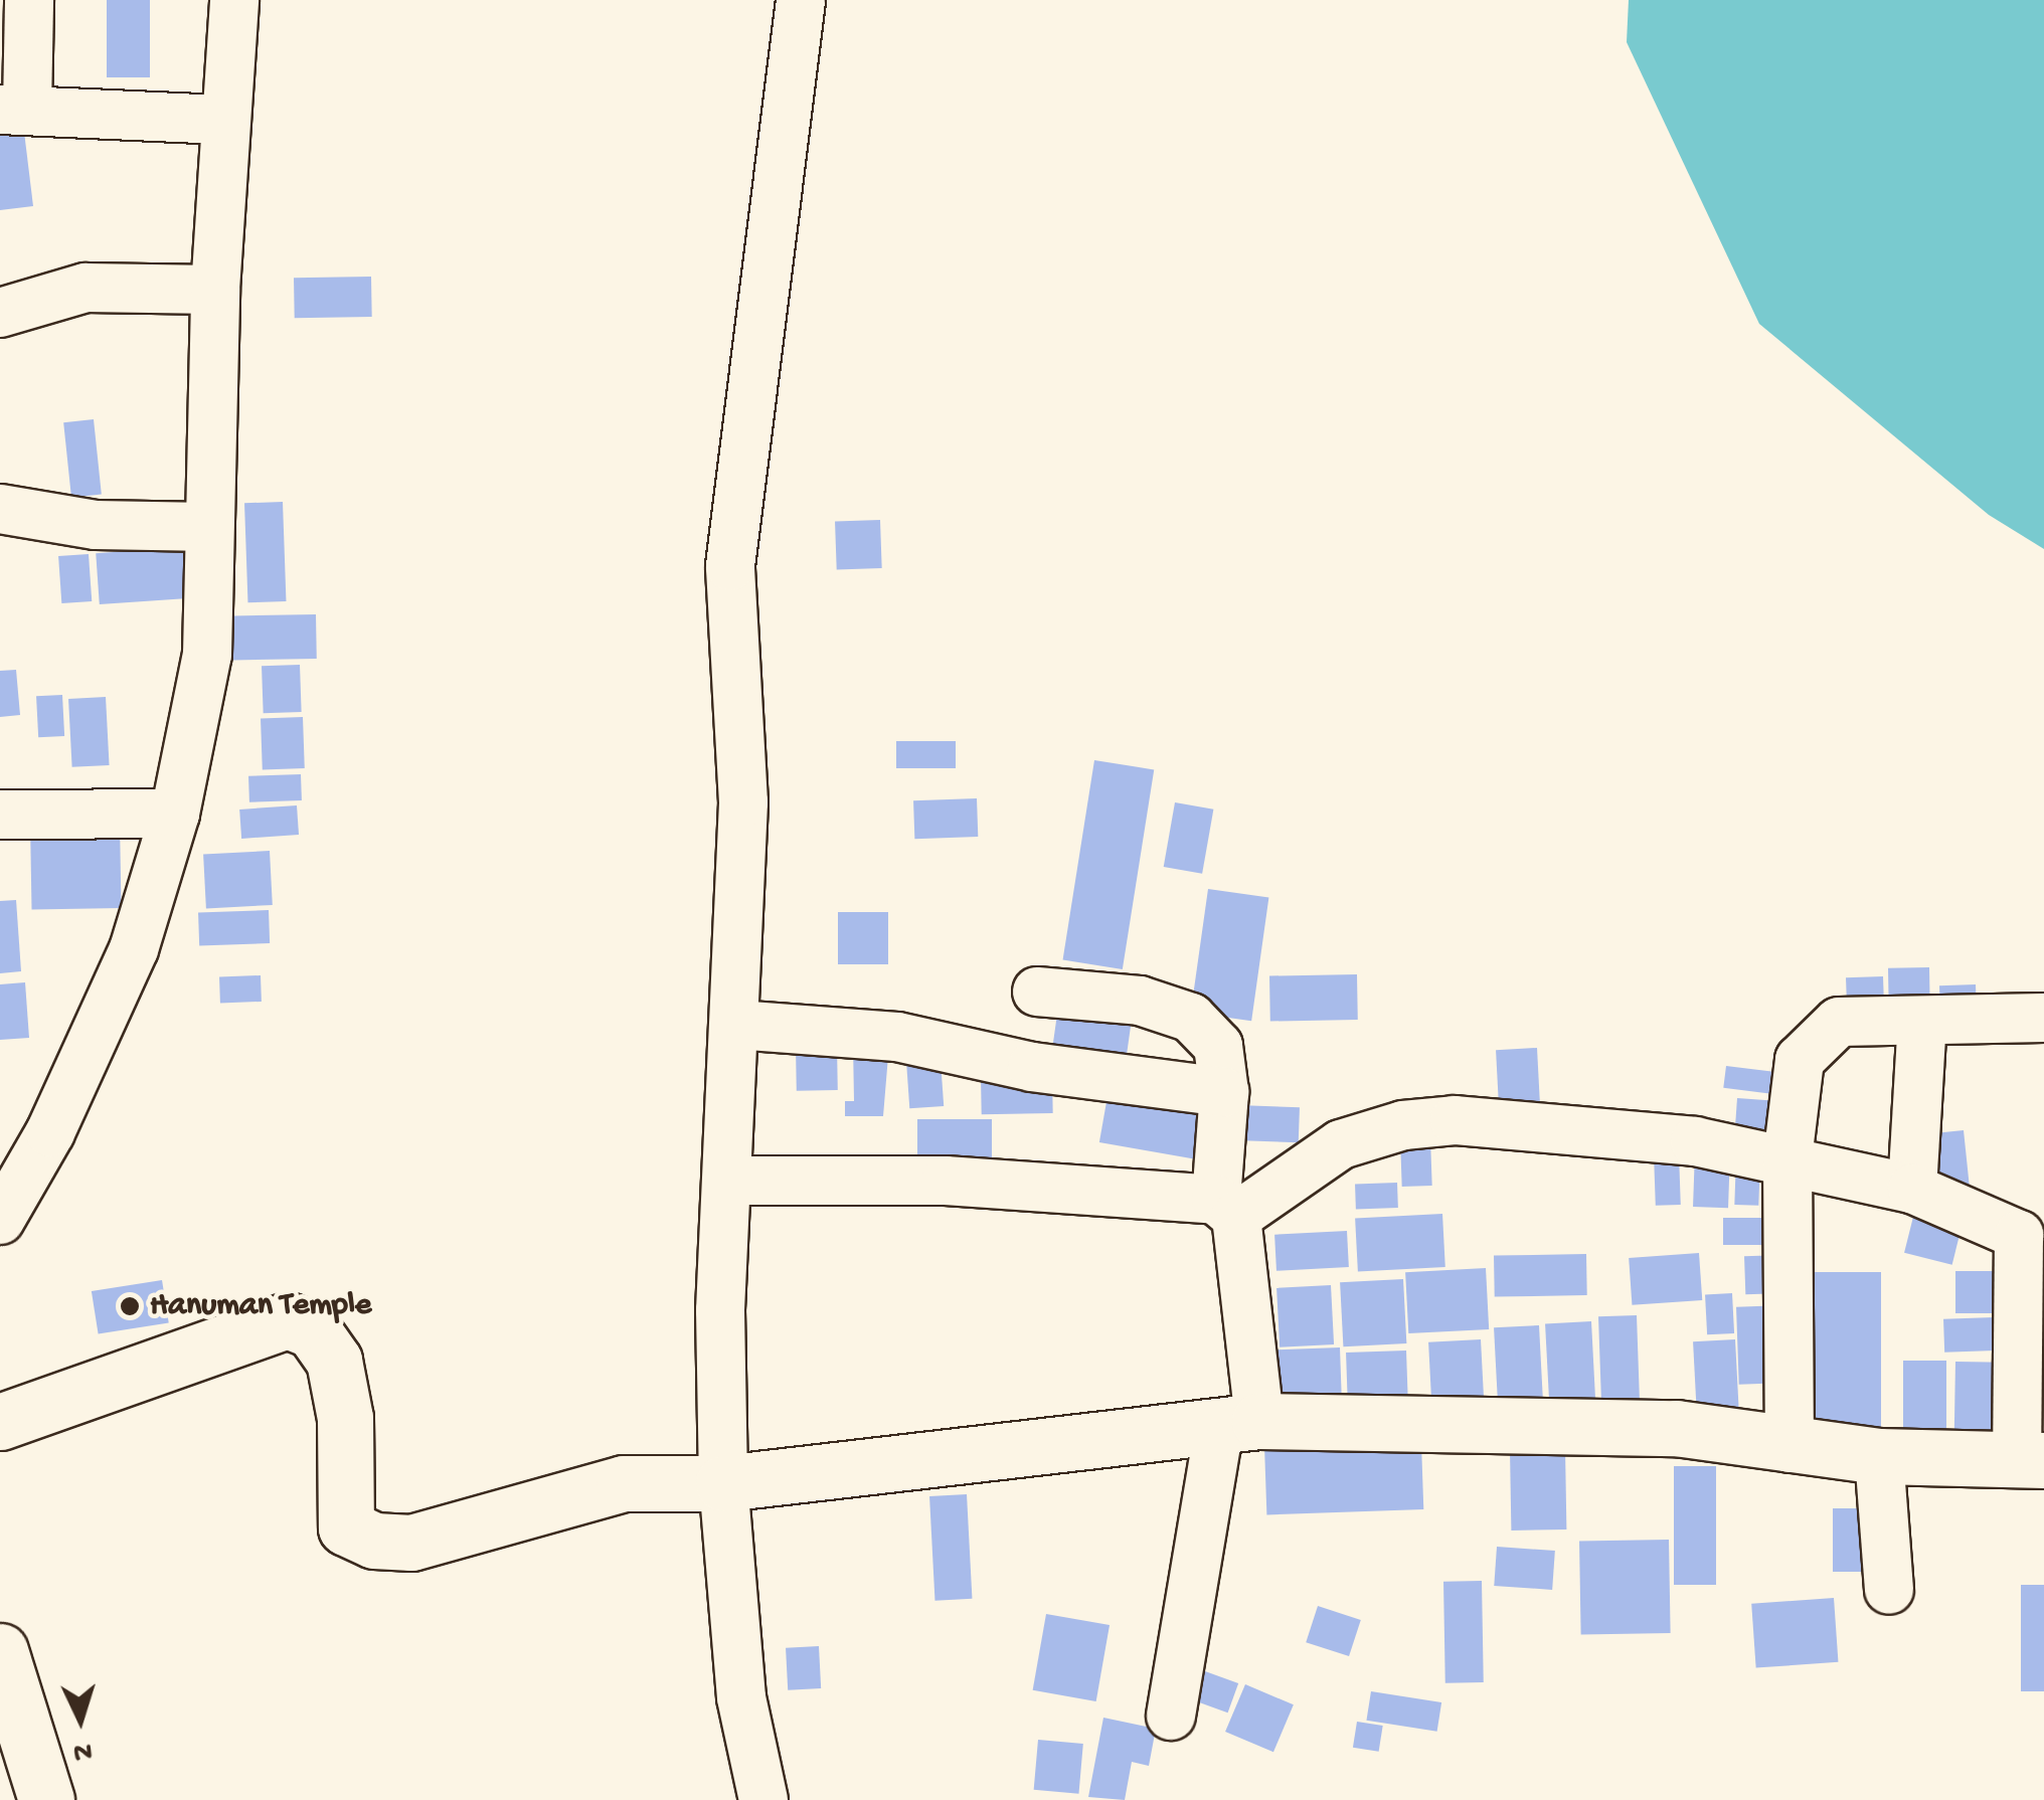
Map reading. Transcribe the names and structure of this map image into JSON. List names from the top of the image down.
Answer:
{
  "places": ["Hanuman Temple"],
  "north": "bottom"
}
